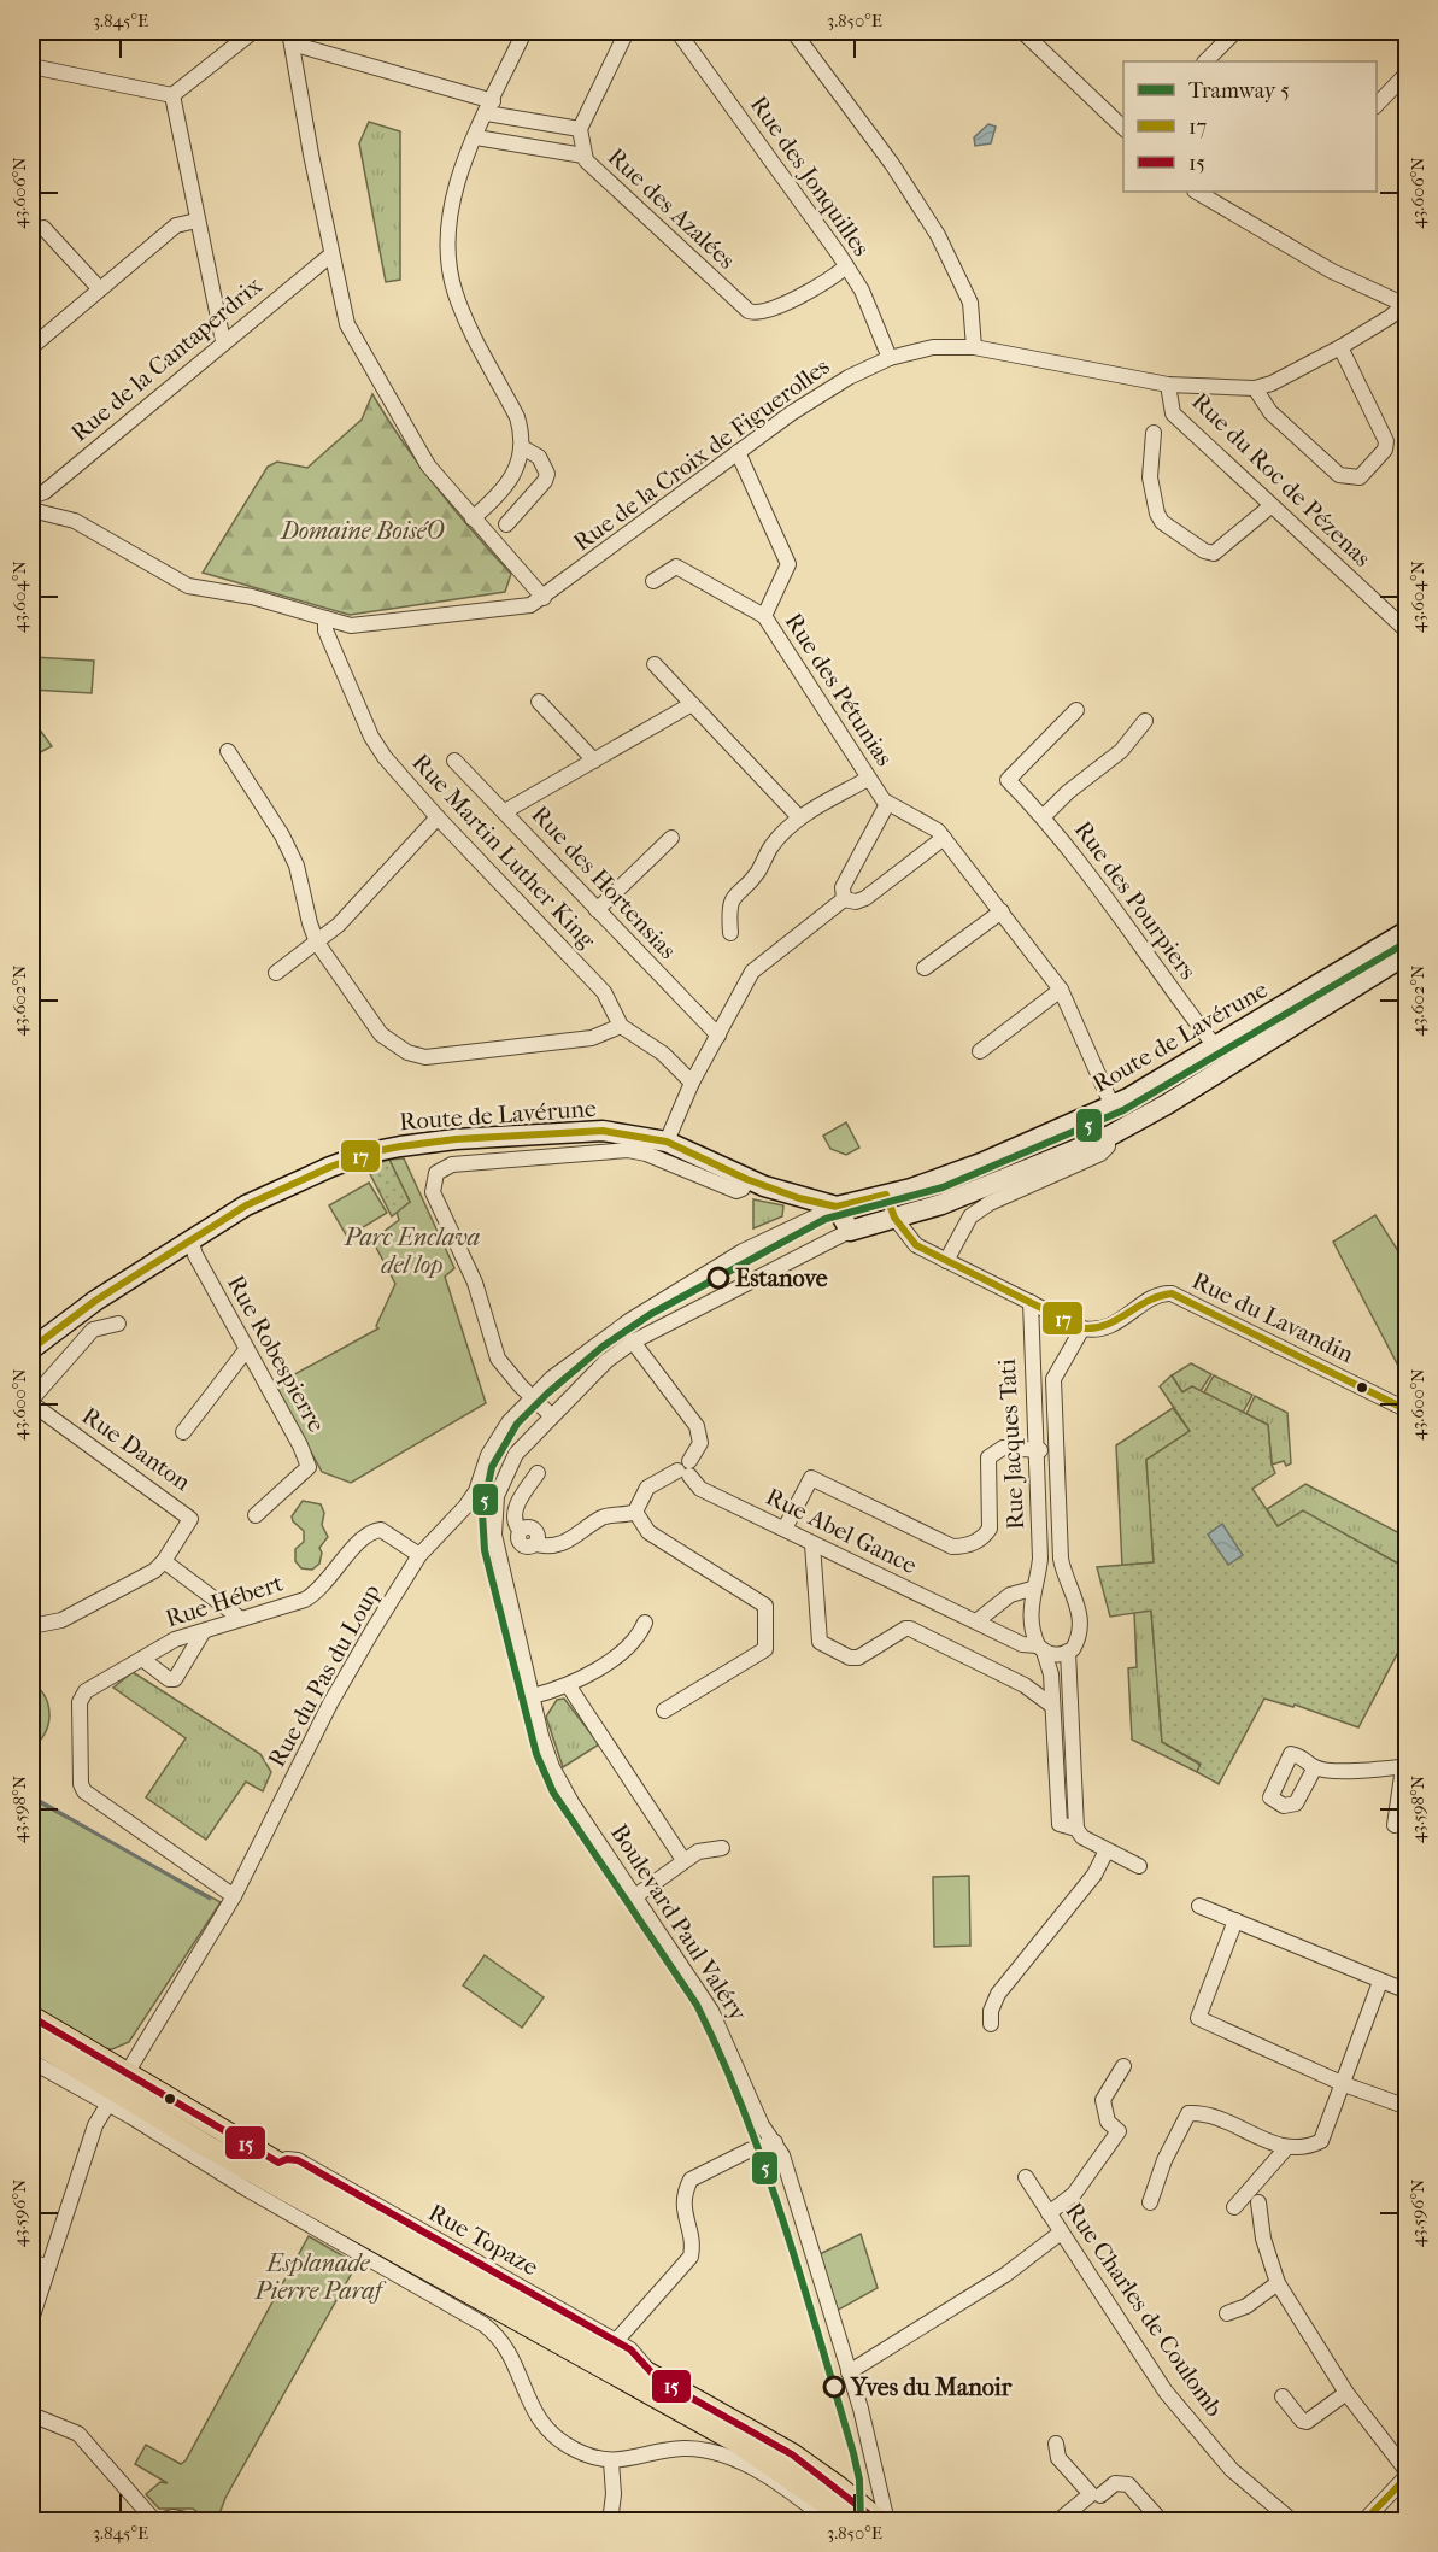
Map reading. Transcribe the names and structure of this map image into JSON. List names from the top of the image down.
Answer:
{
  "streets": {
    "street": [
      "Rue des Jonquilles",
      "Rue des Azalées",
      "Rue de la Cantaperdrix",
      "Rue de la Croix de Figuerolles",
      "Rue du Roc de Pézenas",
      "Rue des Pétunias",
      "Rue Martin Luther King",
      "Rue des Hortensias",
      "Rue des Pourpiers",
      "Route de Lavérune",
      "Rue du Lavandin",
      "Rue Robespierre",
      "Rue Jacques Tati",
      "Rue Danton",
      "Rue Abel Gance",
      "Rue Hébert",
      "Rue du Pas du Loup",
      "Boulevard Paul Valéry",
      "Rue Topaze",
      "Rue Charles de Coulomb"
    ]
  },
  "crossings": [
    ["Rue des Jonquilles", "Rue des Azalées"],
    ["Rue des Jonquilles", "Rue de la Croix de Figuerolles"],
    ["Rue de la Cantaperdrix", "Rue de la Croix de Figuerolles"],
    ["Rue de la Croix de Figuerolles", "Rue du Roc de Pézenas"],
    ["Rue de la Croix de Figuerolles", "Rue des Pétunias"],
    ["Rue de la Croix de Figuerolles", "Rue Martin Luther King"],
    ["Rue des Pétunias", "Route de Lavérune"],
    ["Rue des Pourpiers", "Route de Lavérune"],
    ["Route de Lavérune", "Rue Robespierre"],
    ["Route de Lavérune", "Rue du Pas du Loup"],
    ["Rue du Lavandin", "Rue Jacques Tati"],
    ["Rue Jacques Tati", "Rue Abel Gance"],
    ["Rue Hébert", "Rue du Pas du Loup"]
  ],
  "parks": ["Domaine BoiséO", "Parc Enclava del lop", "Esplanade Pierre Paraf"],
  "places": ["Estanove", "Yves du Manoir"],
  "lines": ["tram line 5", "transit line 17", "transit line 15"],
  "legend": ["Tramway 5", "17", "15"],
  "coordinates": [
    "3.845°E",
    "3.850°E",
    "43.606°N",
    "43.604°N",
    "43.602°N",
    "43.600°N",
    "43.598°N",
    "43.596°N"
  ]
}
